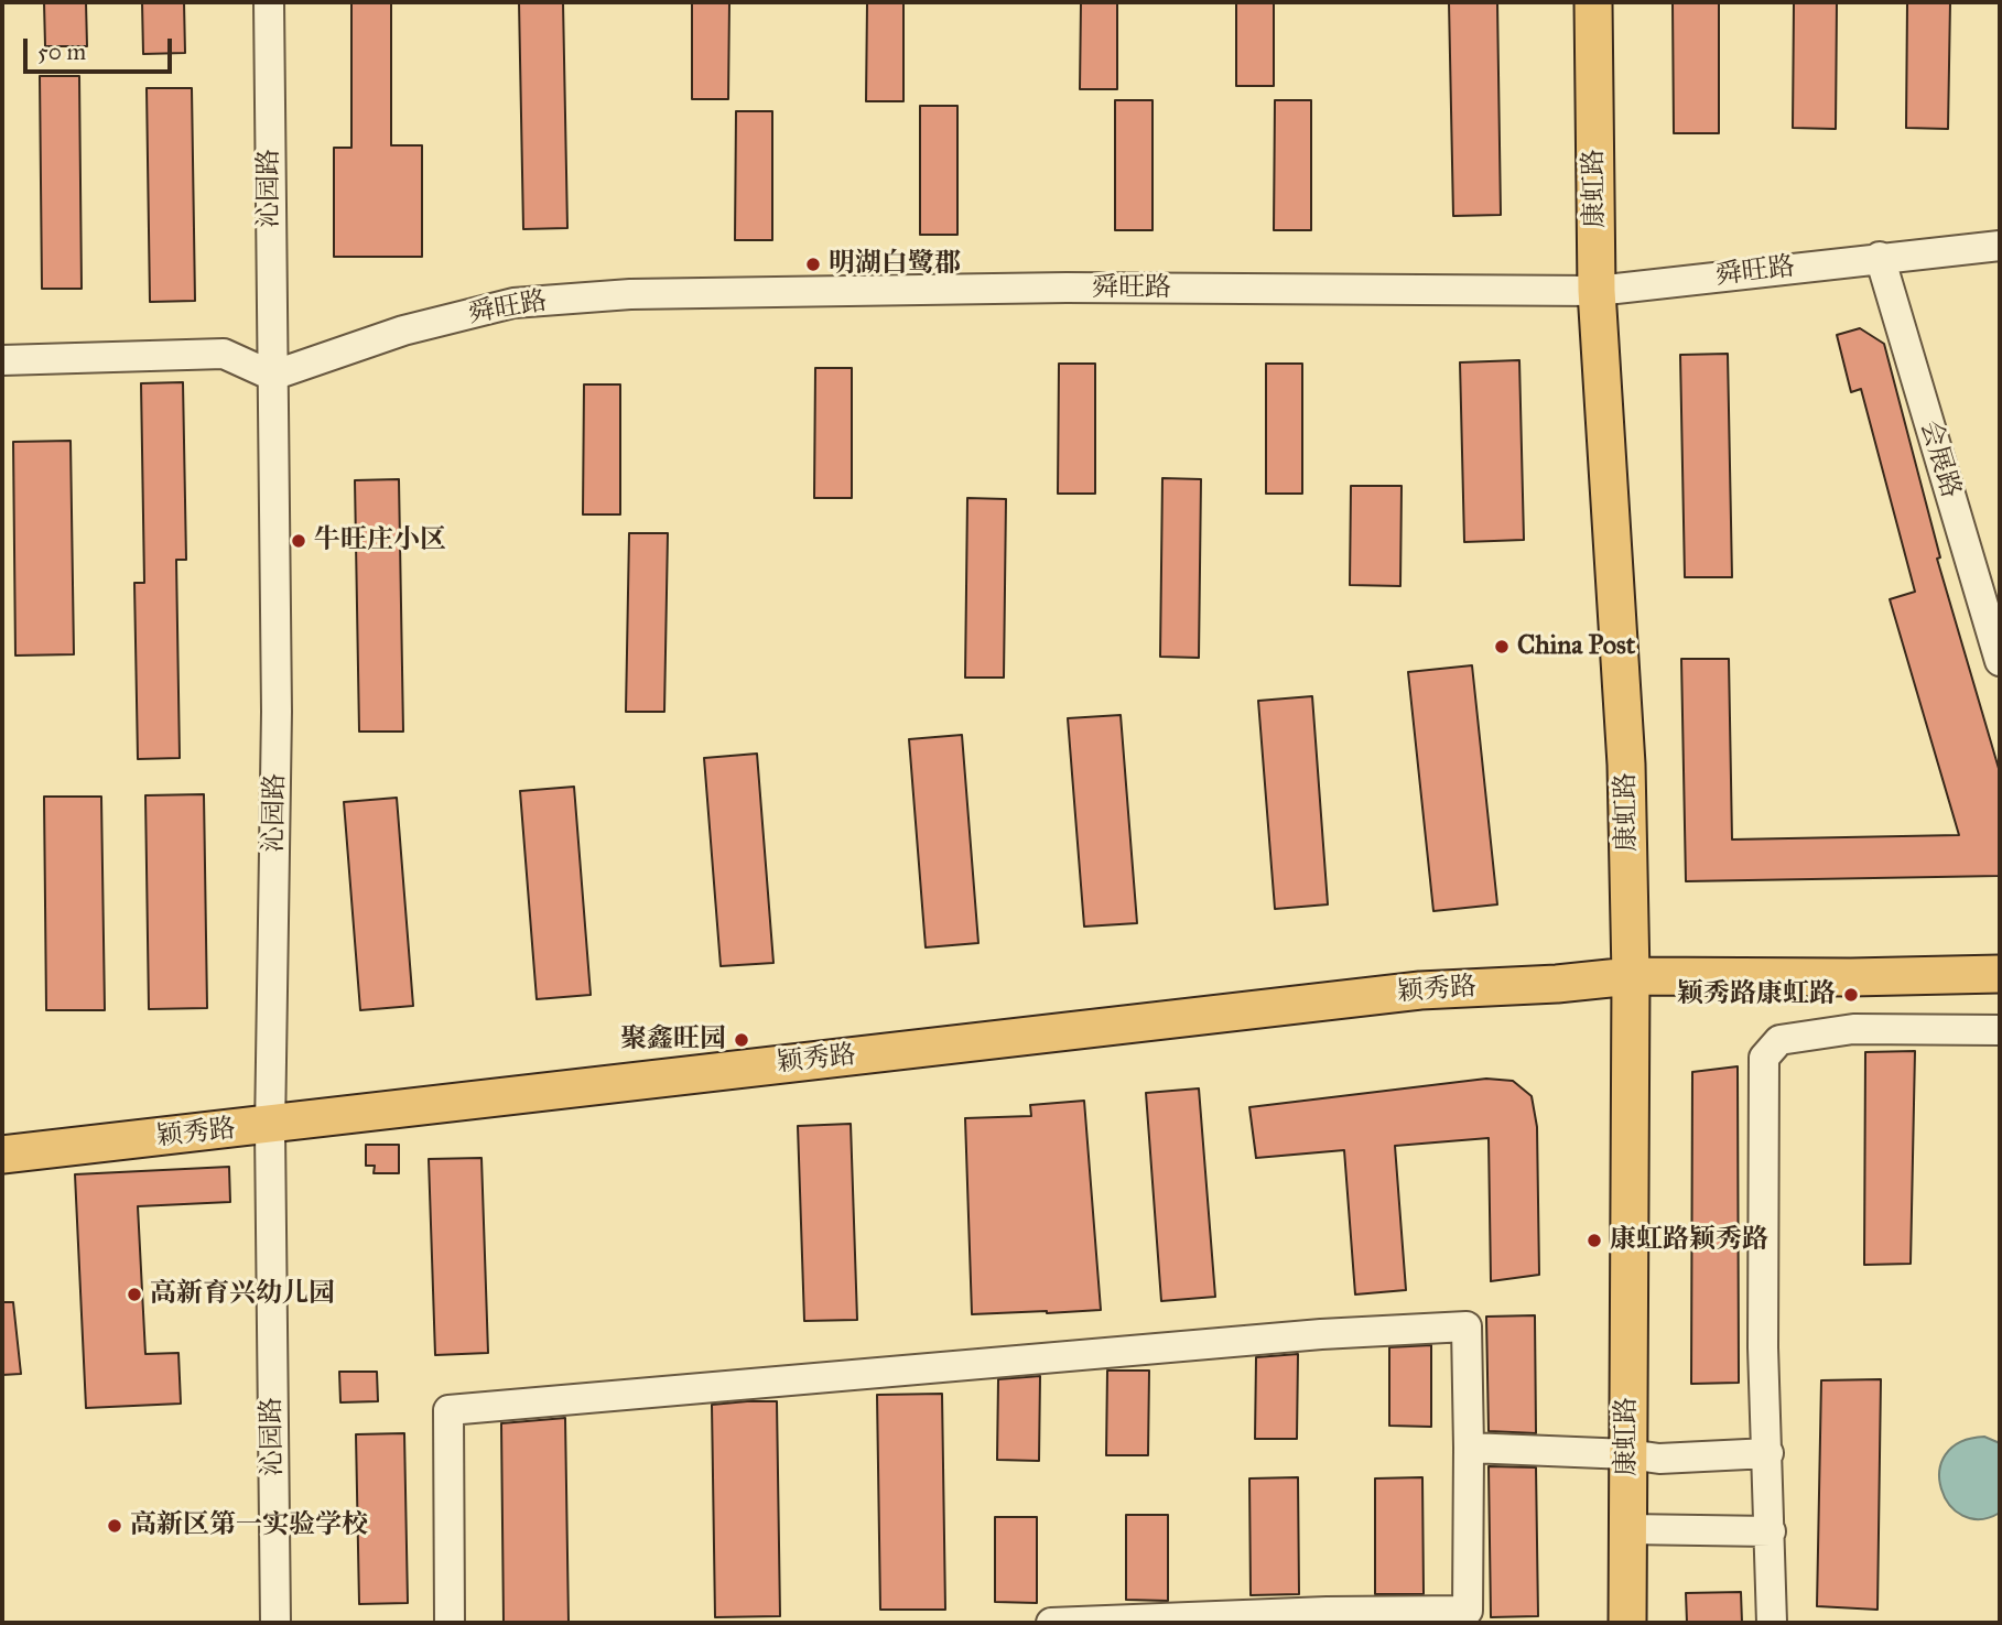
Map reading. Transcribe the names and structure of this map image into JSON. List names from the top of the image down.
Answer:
{
  "streets": {
    "main road": ["康虹路", "颖秀路"],
    "street": ["沁园路", "舜旺路", "会展路"]
  },
  "crossings": [
    ["沁园路", "舜旺路"],
    ["沁园路", "颖秀路"],
    ["康虹路", "舜旺路"],
    ["康虹路", "颖秀路"],
    ["舜旺路", "会展路"]
  ],
  "places": [
    "明湖白鹭郡",
    "牛旺庄小区",
    "China Post",
    "颖秀路康虹路",
    "聚鑫旺园",
    "康虹路颖秀路",
    "高新育兴幼儿园",
    "高新区第一实验学校"
  ],
  "scale_bar": "50 m"
}
